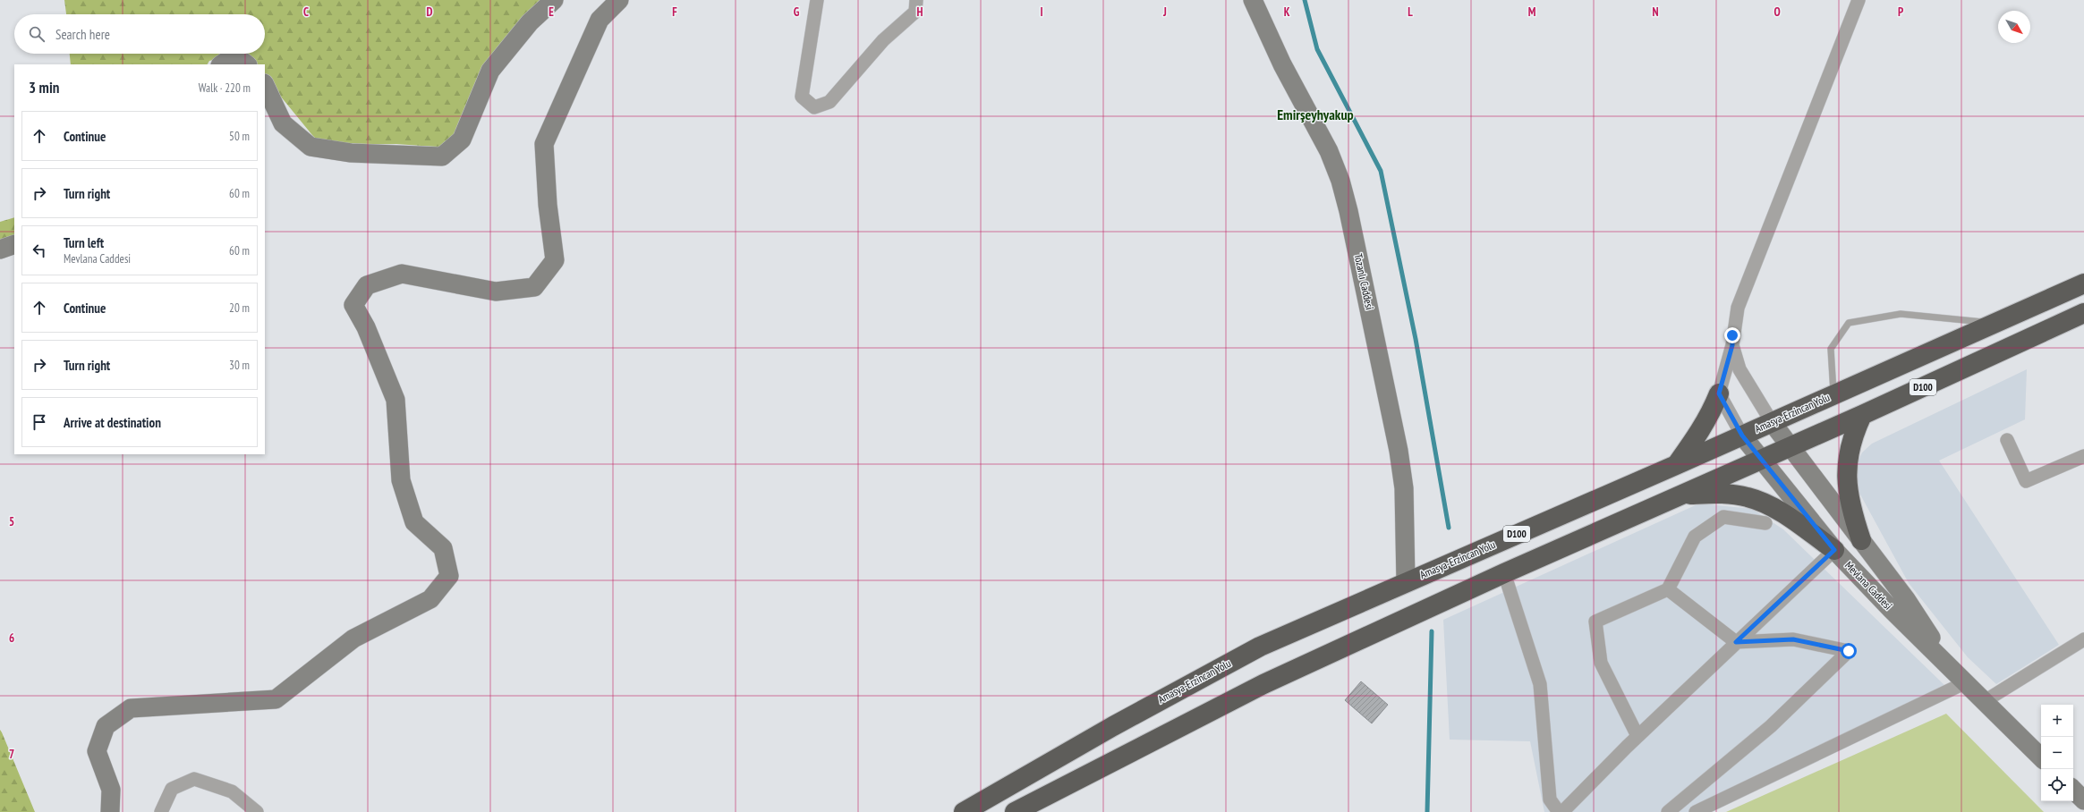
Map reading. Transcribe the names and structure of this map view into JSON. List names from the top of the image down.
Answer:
{
  "streets": {
    "highway": ["D100", "Amasya-Erzincan Yolu"],
    "street": ["Tozanlı Caddesi", "Mevlana Caddesi"]
  },
  "crossings": [
    ["Tozanlı Caddesi", "Amasya-Erzincan Yolu"],
    ["D100", "Mevlana Caddesi"],
    ["Amasya-Erzincan Yolu", "Mevlana Caddesi"]
  ],
  "districts": ["Emirşeyhyakup"],
  "north": "bottom right",
  "page": {
    "search": "Search here",
    "heading": ["3 min", "Walk · 220 m"],
    "list": [
      ["Continue", "50 m"],
      ["Turn right", "60 m"],
      ["Turn left", "Mevlana Caddesi", "60 m"],
      ["Continue", "20 m"],
      ["Turn right", "30 m"],
      "Arrive at destination"
    ],
    "map_buttons": ["+", "−"]
  },
  "grid": {
    "columns": [
      "C",
      "D",
      "E",
      "F",
      "G",
      "H",
      "I",
      "J",
      "K",
      "L",
      "M",
      "N",
      "O",
      "P"
    ],
    "rows": ["5", "6", "7"]
  }
}
